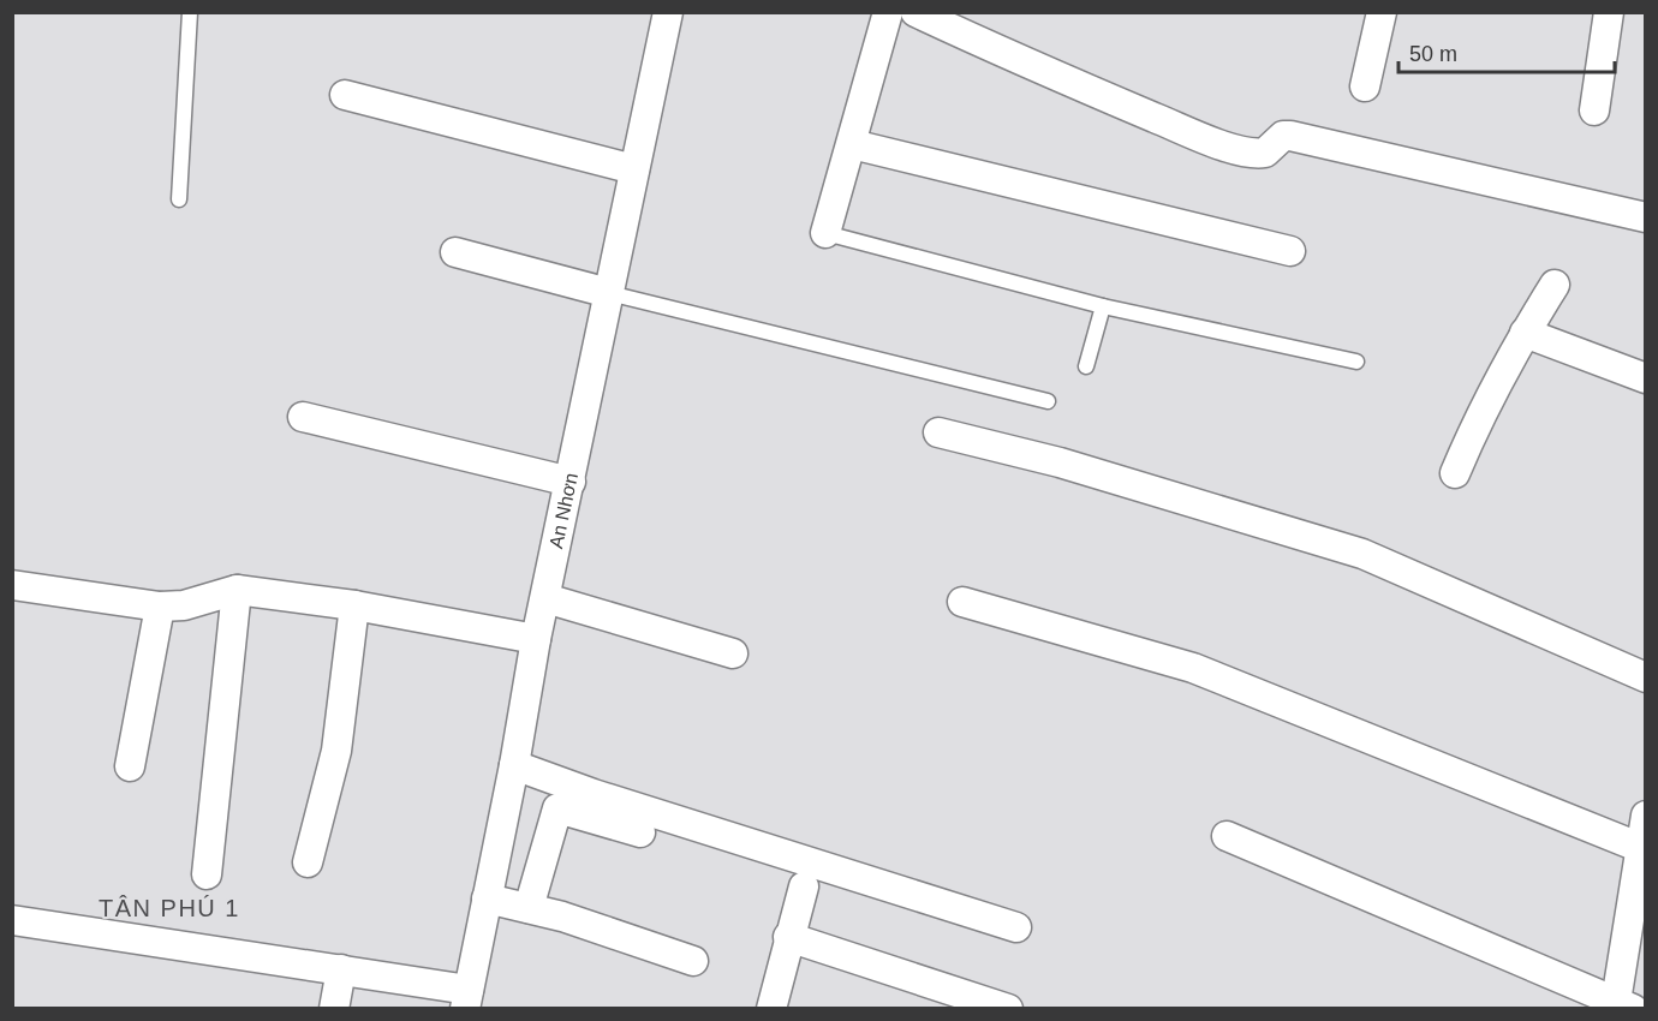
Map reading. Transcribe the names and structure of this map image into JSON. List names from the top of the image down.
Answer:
{
  "streets": {
    "street": ["An Nhơn"]
  },
  "districts": ["TÂN PHÚ 1"],
  "scale_bar": "50 m"
}
